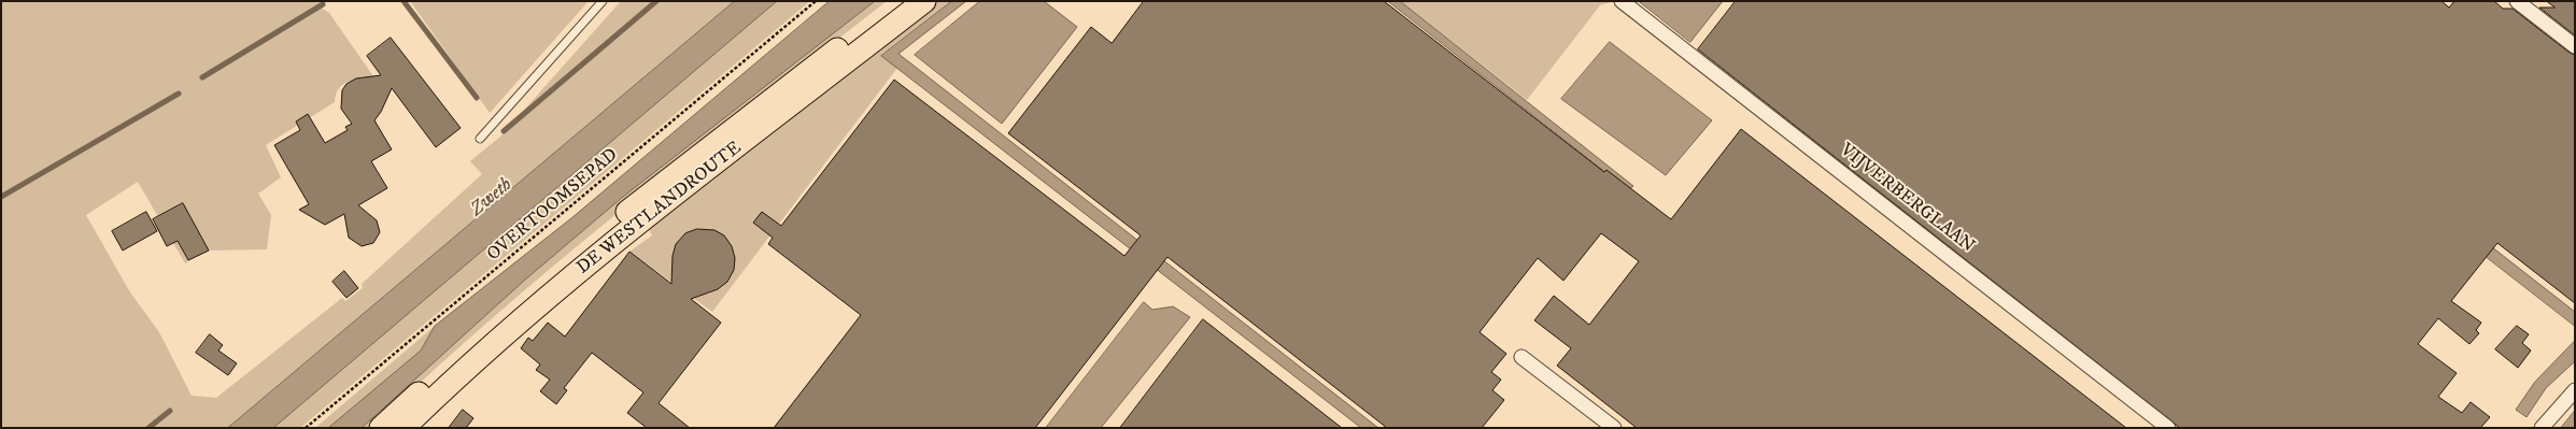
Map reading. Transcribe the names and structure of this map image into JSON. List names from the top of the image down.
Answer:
{
  "streets": {
    "main road": ["DE WESTLANDROUTE"],
    "street": ["VIJVERBERGLAAN"],
    "path": ["OVERTOOMSEPAD"]
  },
  "water": ["Zweth"]
}
